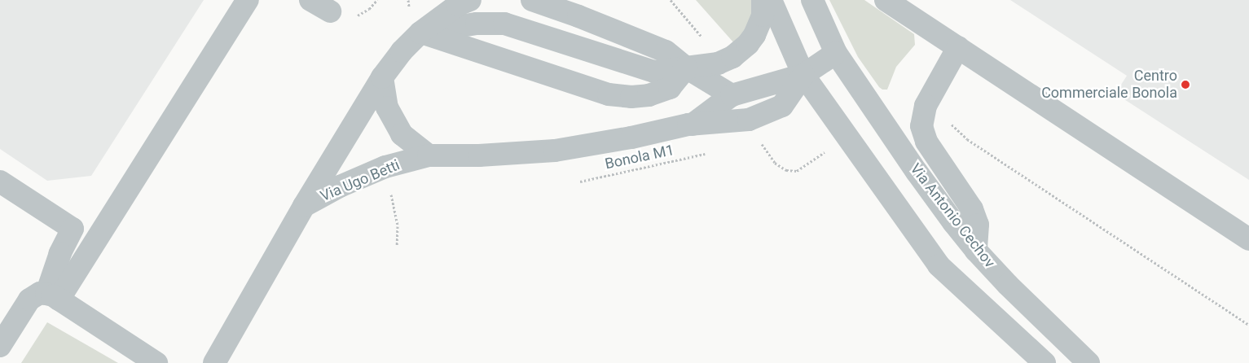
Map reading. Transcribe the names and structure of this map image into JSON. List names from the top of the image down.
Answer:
{
  "streets": {
    "street": ["Via Ugo Betti", "Via Antonio Cechov"],
    "path": ["Bonola M1"]
  },
  "places": ["Centro Commerciale Bonola"]
}
